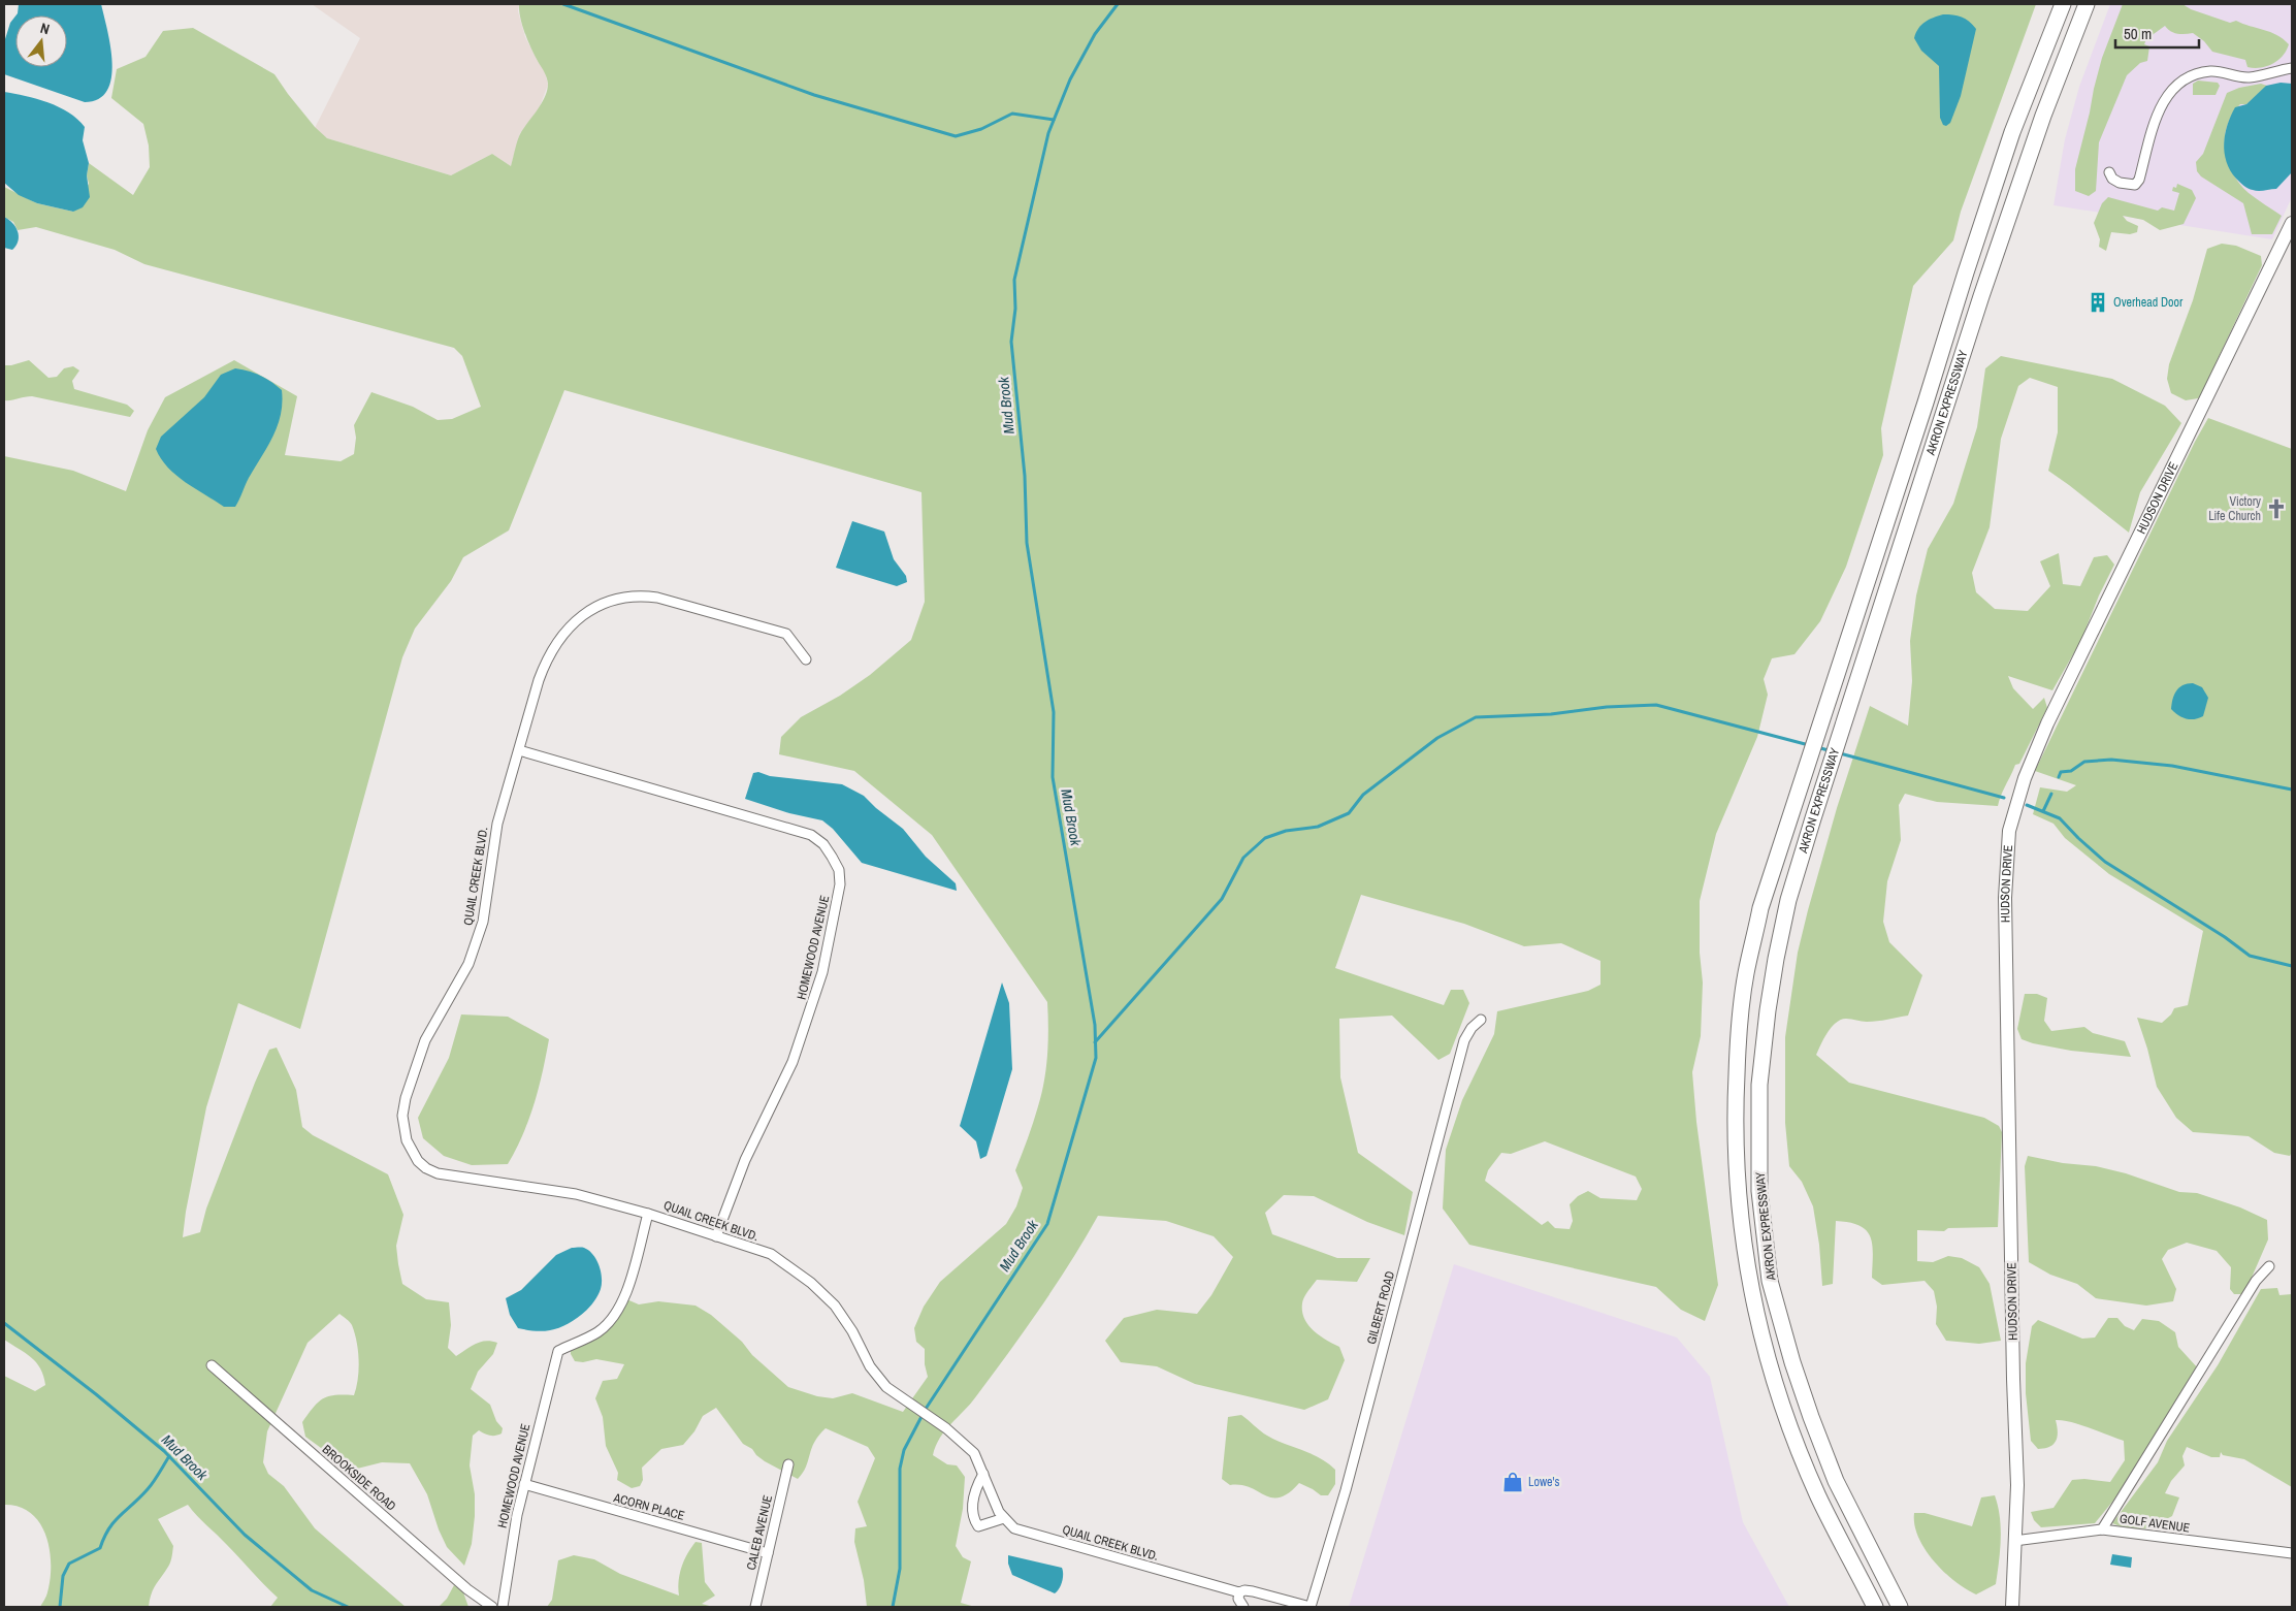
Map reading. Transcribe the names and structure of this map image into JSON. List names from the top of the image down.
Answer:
{
  "streets": {
    "highway": ["AKRON EXPRESSWAY"],
    "street": [
      "HUDSON DRIVE",
      "QUAIL CREEK BLVD.",
      "HOMEWOOD AVENUE",
      "GILBERT ROAD",
      "BROOKSIDE ROAD",
      "ACORN PLACE",
      "GOLF AVENUE",
      "CALEB AVENUE"
    ]
  },
  "crossings": [
    ["HUDSON DRIVE", "GOLF AVENUE"],
    ["QUAIL CREEK BLVD.", "HOMEWOOD AVENUE"],
    ["QUAIL CREEK BLVD.", "GILBERT ROAD"],
    ["HOMEWOOD AVENUE", "ACORN PLACE"],
    ["ACORN PLACE", "CALEB AVENUE"]
  ],
  "water": ["Mud Brook"],
  "places": {
    "building": ["Overhead Door"],
    "church": ["Victory Life Church"],
    "shop": ["Lowe's"]
  },
  "scale_bar": "50 m",
  "north": "top"
}
